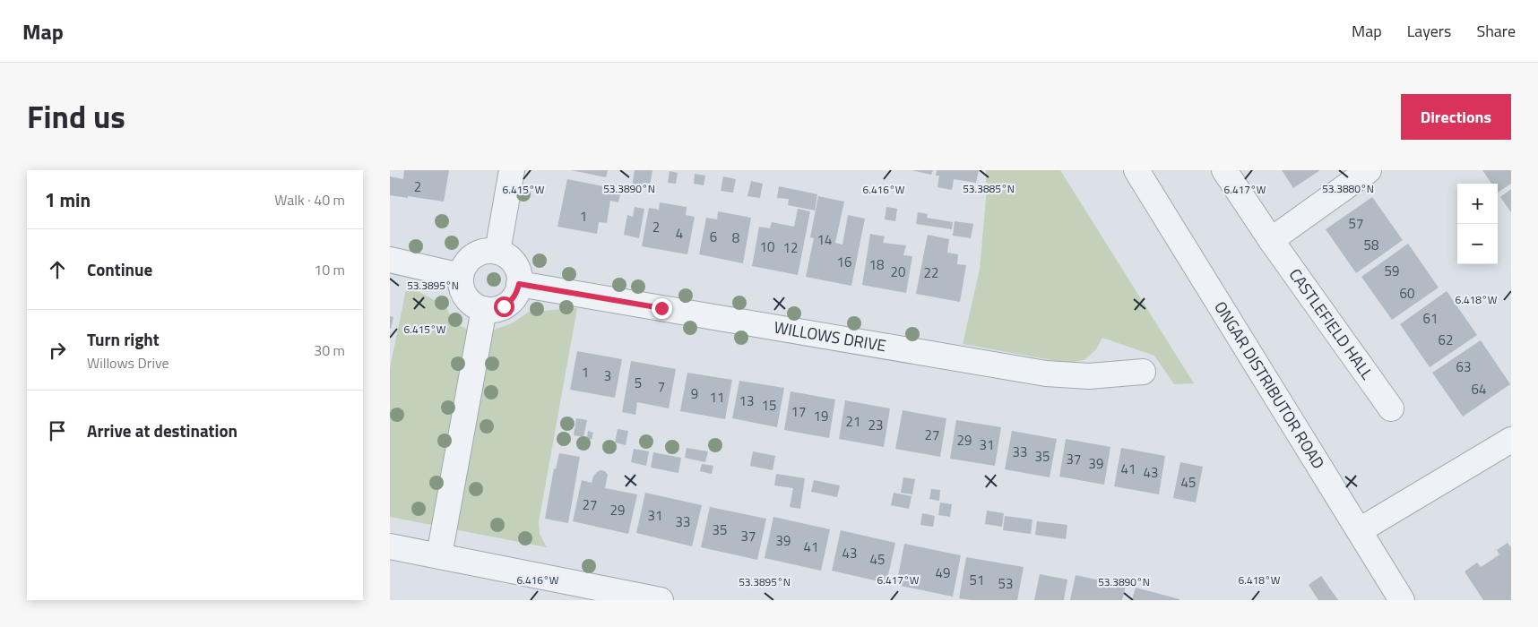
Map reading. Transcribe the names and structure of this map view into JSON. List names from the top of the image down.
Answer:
{
  "streets": {
    "street": ["CASTLEFIELD HALL", "WILLOWS DRIVE", "ONGAR DISTRIBUTOR ROAD"]
  },
  "house_numbers": [
    "2",
    "1",
    "57",
    "2",
    "4",
    "6",
    "8",
    "14",
    "58",
    "10",
    "12",
    "16",
    "18",
    "59",
    "20",
    "22",
    "60",
    "61",
    "62",
    "63",
    "1",
    "3",
    "5",
    "7",
    "64",
    "9",
    "11",
    "13",
    "15",
    "17",
    "19",
    "21",
    "23",
    "27",
    "29",
    "31",
    "33",
    "35",
    "37",
    "39",
    "41",
    "43",
    "45",
    "27",
    "29",
    "31",
    "33",
    "35",
    "37",
    "39",
    "41",
    "43",
    "45",
    "49",
    "51",
    "53"
  ],
  "page": {
    "header": "Map",
    "nav": ["Map", "Layers", "Share"],
    "title": "Find us",
    "buttons": "Directions",
    "heading": ["1 min", "Walk · 40 m"],
    "map_buttons": ["+", "−"],
    "list": [
      ["Continue", "10 m"],
      ["Turn right", "Willows Drive", "30 m"],
      "Arrive at destination"
    ]
  },
  "coordinates": [
    "53.3890°N",
    "53.3885°N",
    "53.3880°N",
    "6.415°W",
    "6.416°W",
    "6.417°W",
    "53.3895°N",
    "6.418°W"
  ]
}
